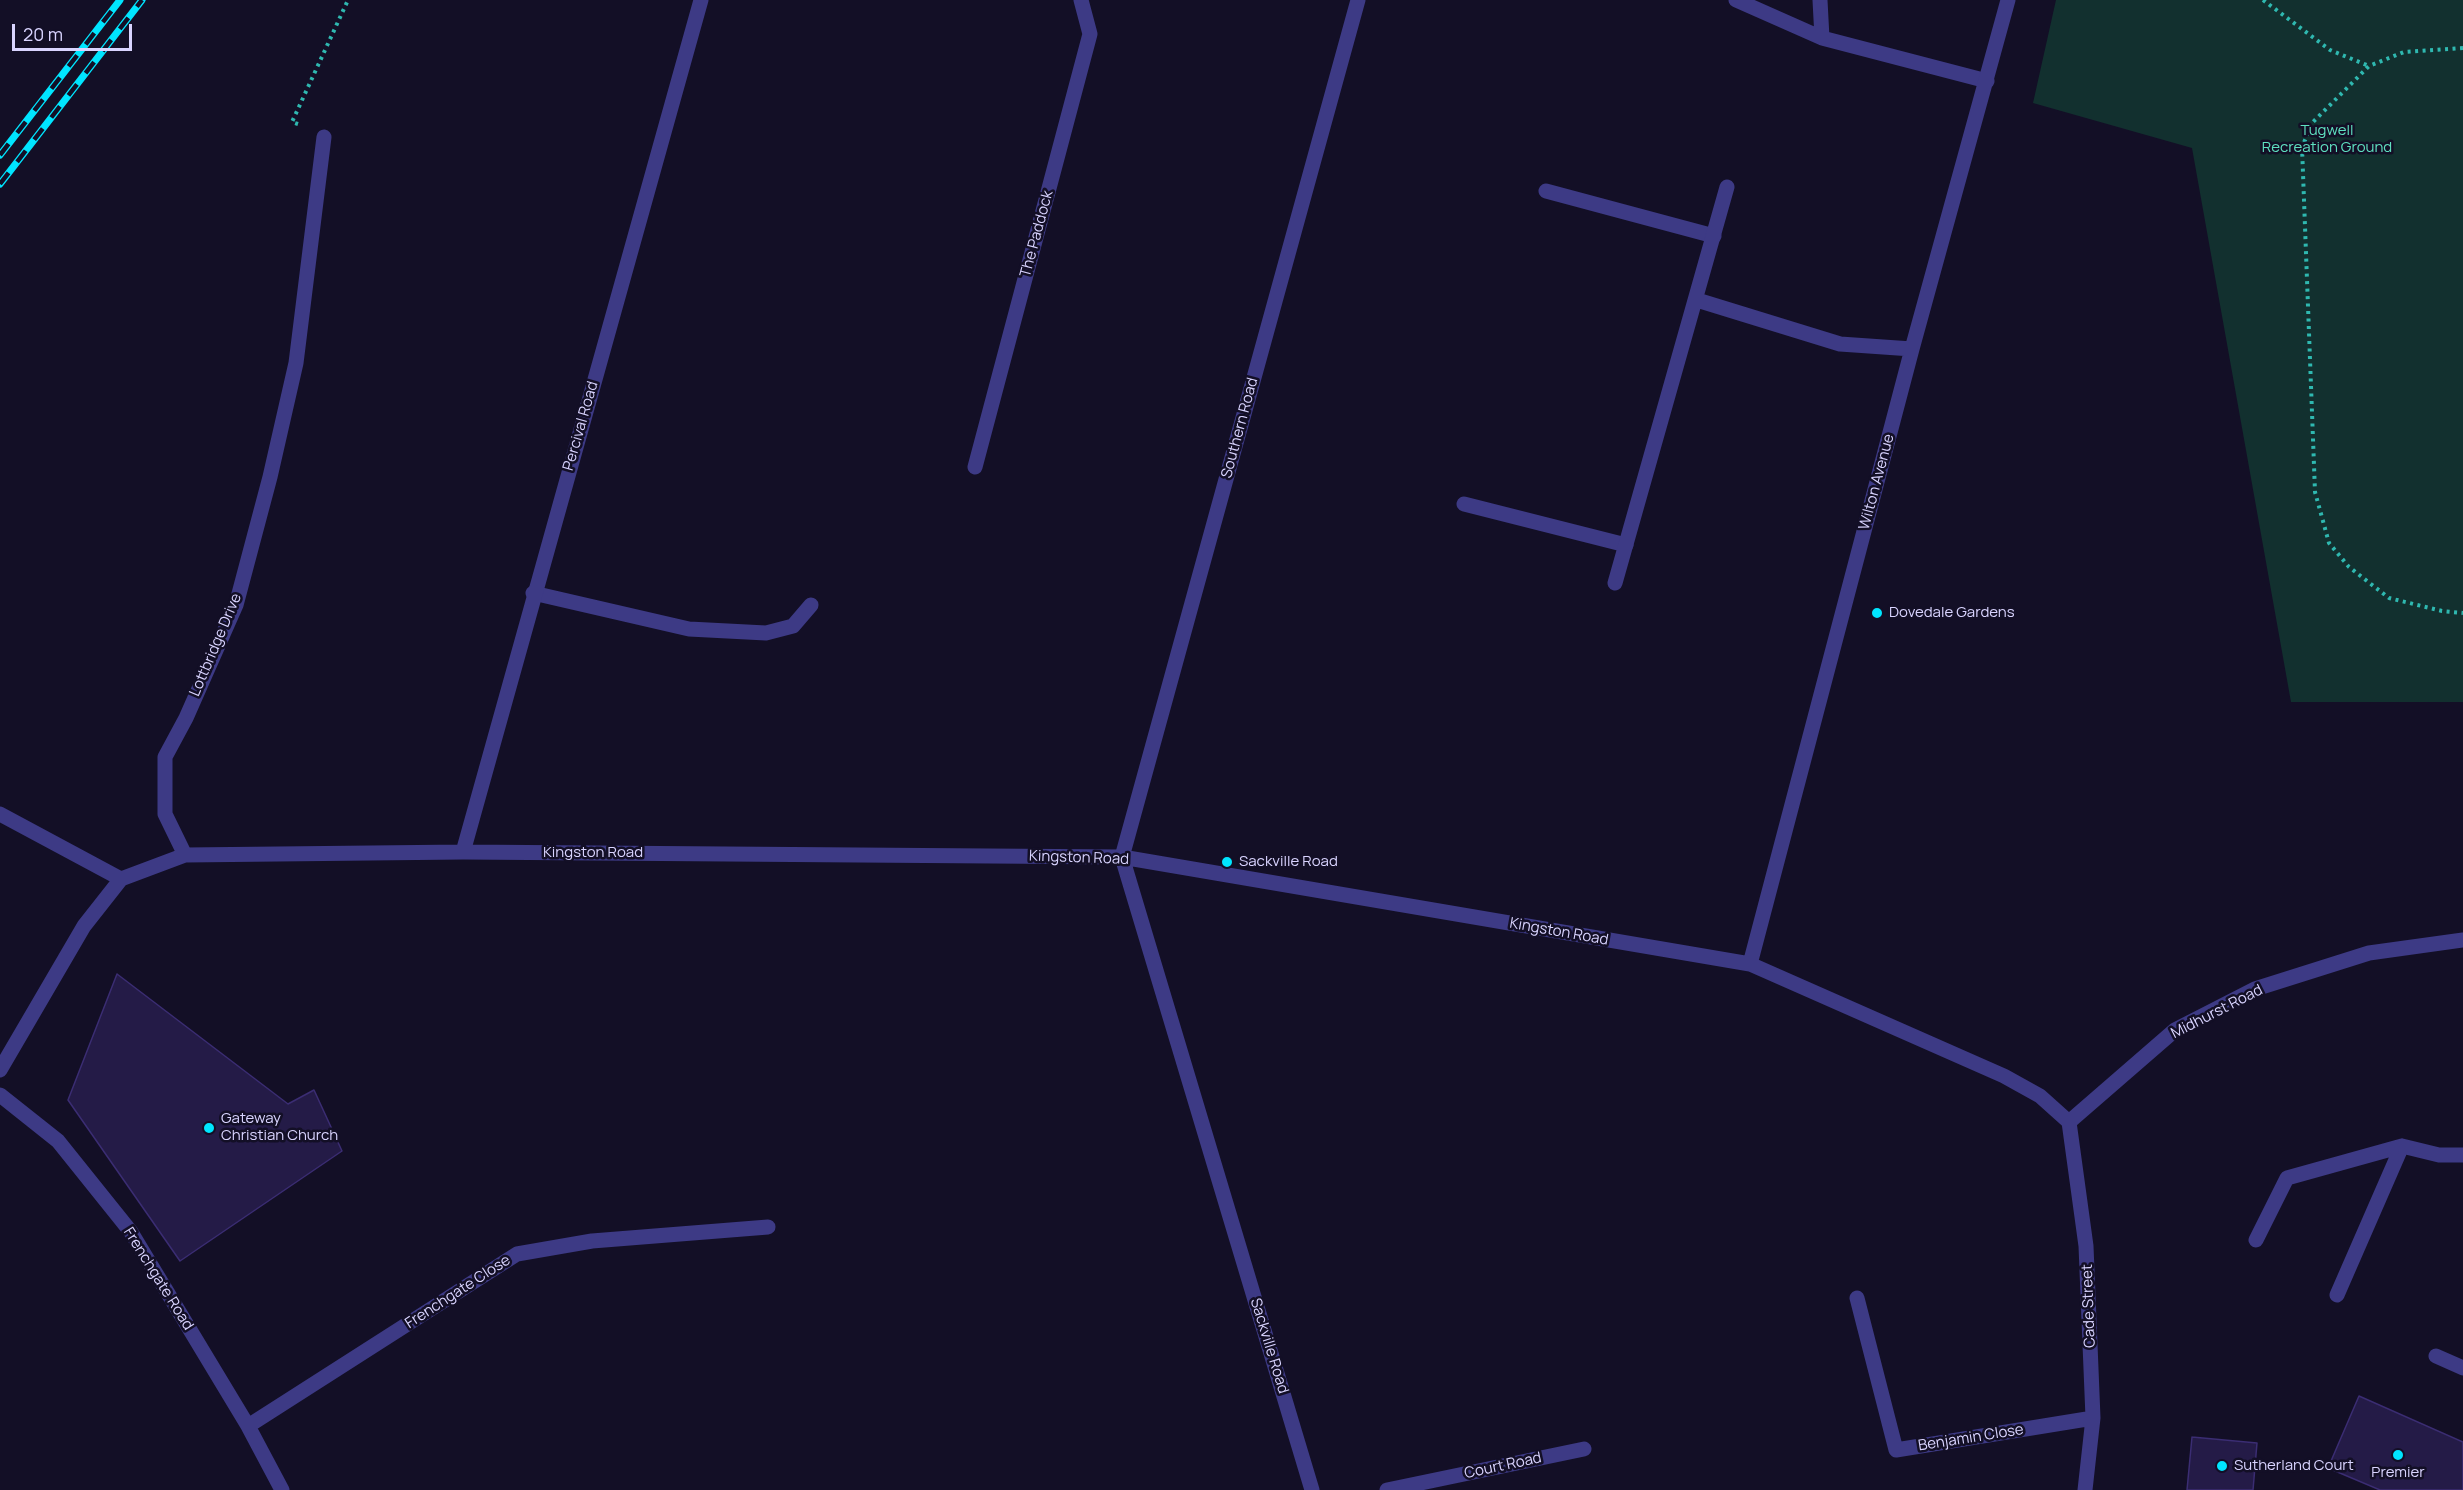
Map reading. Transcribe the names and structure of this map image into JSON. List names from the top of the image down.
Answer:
{
  "streets": {
    "street": [
      "The Paddock",
      "Percival Road",
      "Southern Road",
      "Wilton Avenue",
      "Lottbridge Drive",
      "Kingston Road",
      "Midhurst Road",
      "Frenchgate Road",
      "Frenchgate Close",
      "Cade Street",
      "Sackville Road",
      "Benjamin Close",
      "Court Road"
    ]
  },
  "crossings": [
    ["Percival Road", "Kingston Road"],
    ["Southern Road", "Kingston Road"],
    ["Southern Road", "Sackville Road"],
    ["Wilton Avenue", "Kingston Road"],
    ["Lottbridge Drive", "Kingston Road"],
    ["Kingston Road", "Midhurst Road"],
    ["Kingston Road", "Cade Street"],
    ["Kingston Road", "Sackville Road"],
    ["Midhurst Road", "Cade Street"],
    ["Frenchgate Road", "Frenchgate Close"],
    ["Cade Street", "Benjamin Close"]
  ],
  "parks": ["Tugwell Recreation Ground"],
  "places": [
    "Dovedale Gardens",
    "Sackville Road",
    "Gateway Christian Church",
    "Premier",
    "Sutherland Court"
  ],
  "scale_bar": "20 m"
}
